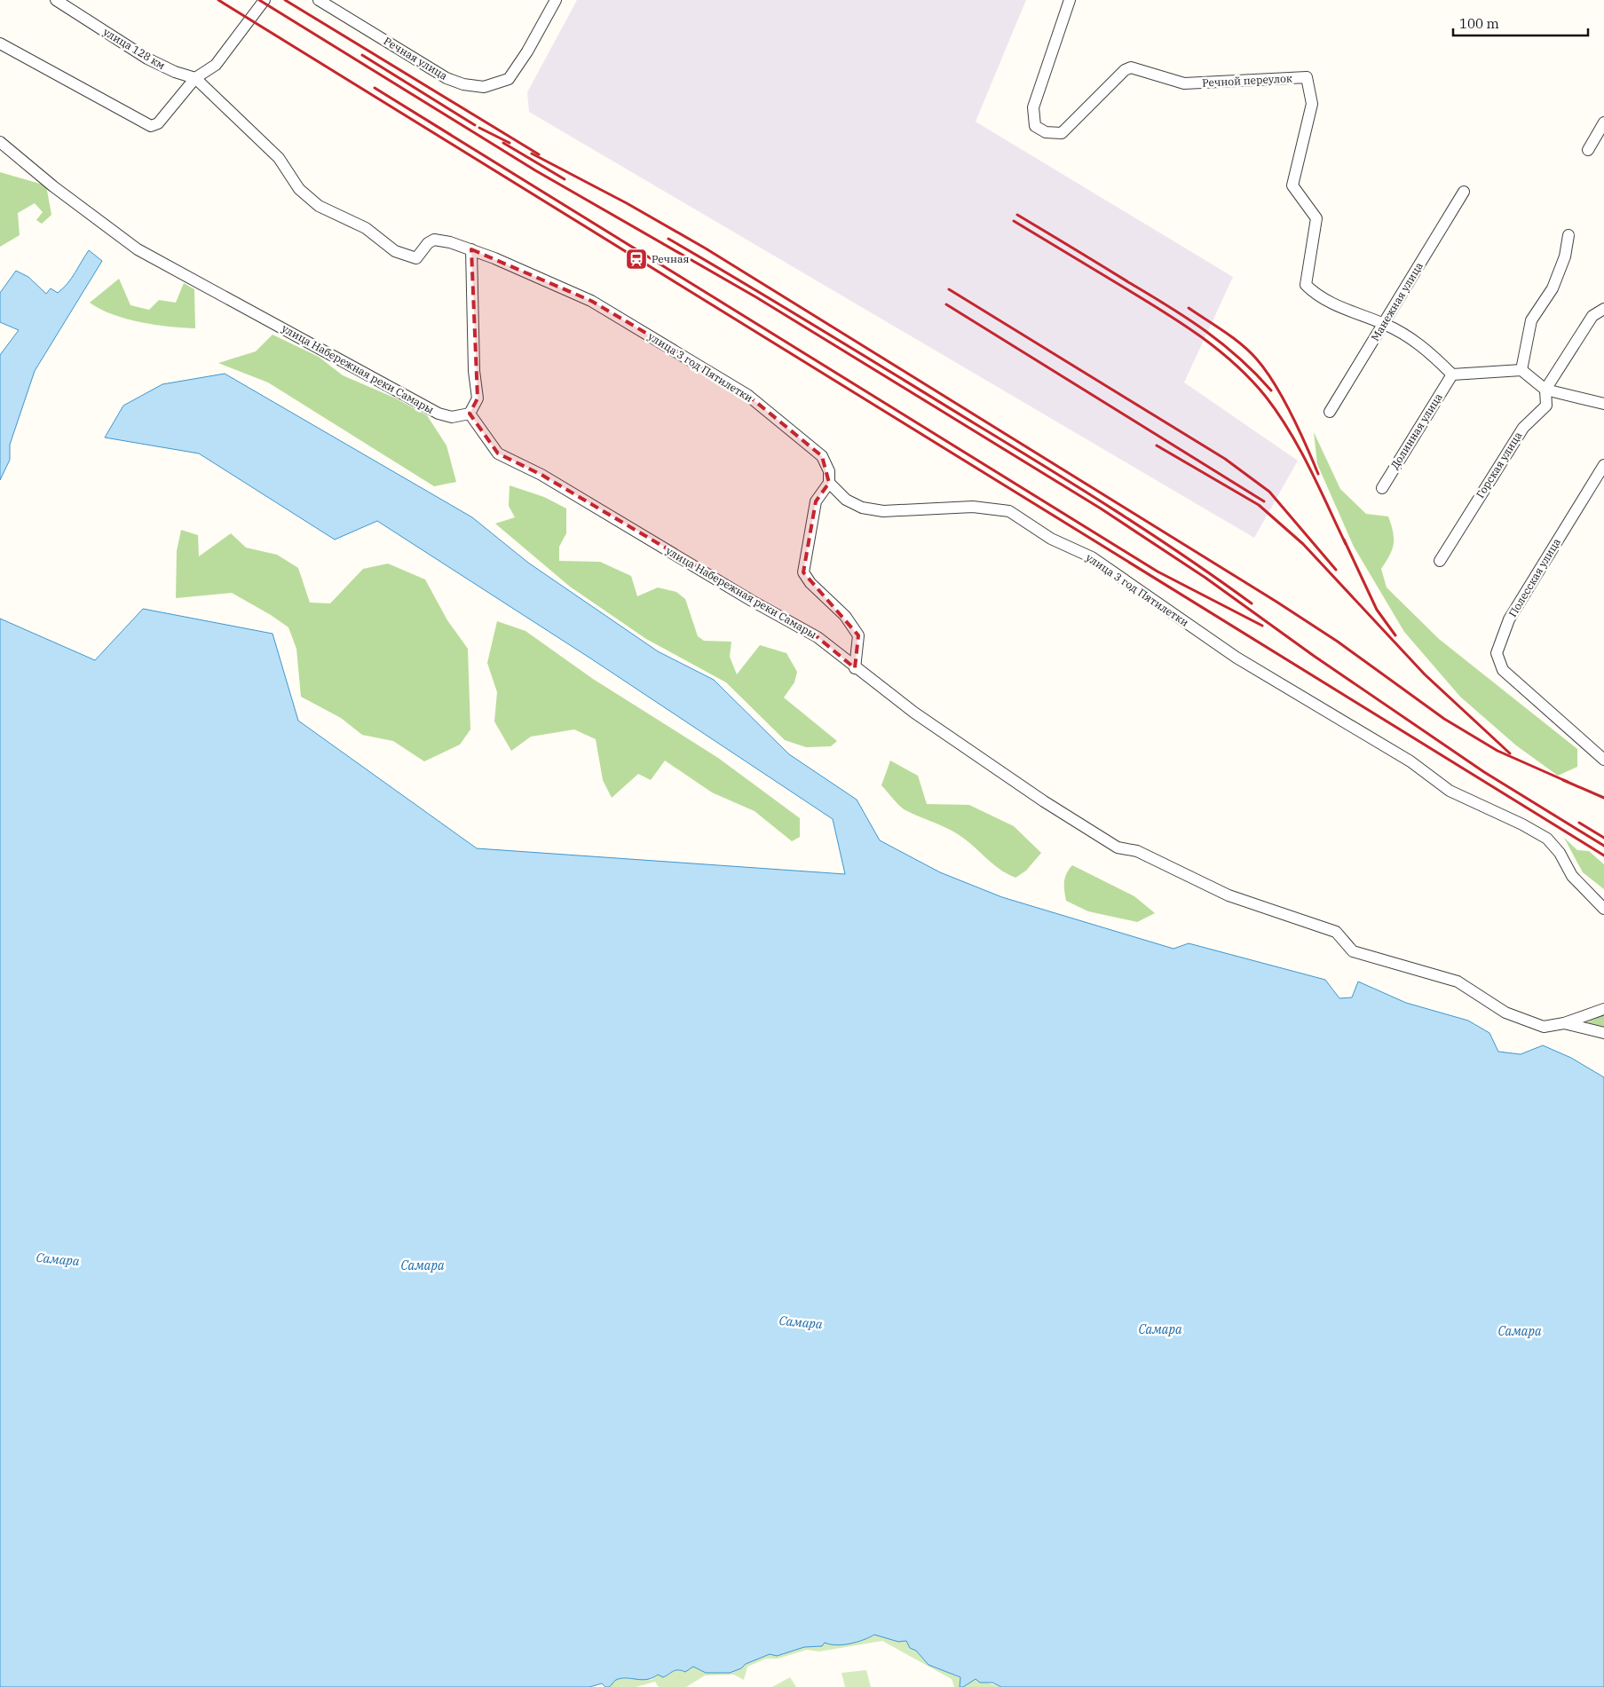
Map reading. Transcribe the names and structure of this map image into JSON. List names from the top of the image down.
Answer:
{
  "streets": {
    "street": [
      "улица 128 км",
      "Речная улица",
      "Речной переулок",
      "Манежная улица",
      "улица 3 год Пятилетки",
      "улица Набережная реки Самары",
      "Долинная улица",
      "Горская улица",
      "Полесская улица"
    ]
  },
  "crossings": [
    ["улица 128 км", "улица 3 год Пятилетки"],
    ["Речной переулок", "Манежная улица"],
    ["Речной переулок", "Долинная улица"]
  ],
  "water": ["Самара"],
  "places": {
    "station": ["Речная"]
  },
  "scale_bar": "100 m"
}
